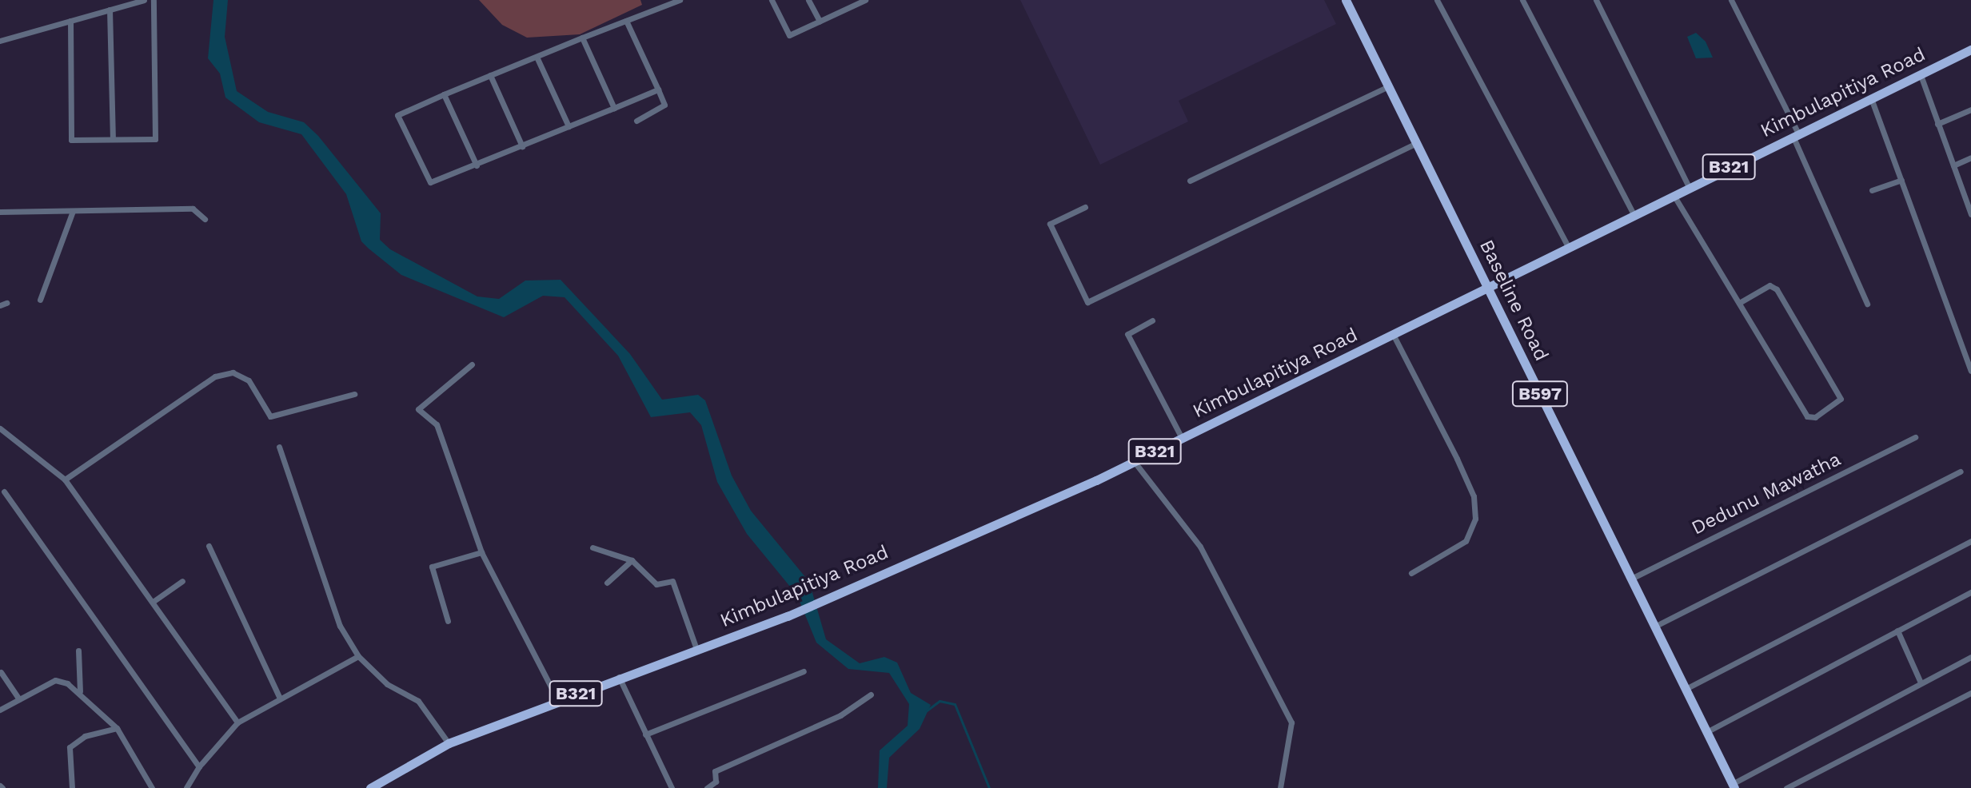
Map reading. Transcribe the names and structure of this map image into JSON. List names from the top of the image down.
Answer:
{
  "streets": {
    "main road": [
      "Kimbulapitiya Road",
      "B321",
      "Baseline Road",
      "B597"
    ],
    "street": ["Dedunu Mawatha"]
  },
  "crossings": [
    ["Kimbulapitiya Road", "Baseline Road"],
    ["Baseline Road", "Dedunu Mawatha"]
  ]
}
